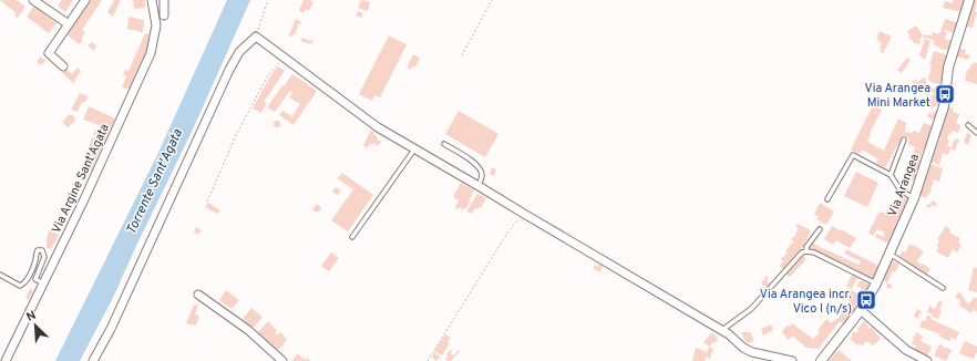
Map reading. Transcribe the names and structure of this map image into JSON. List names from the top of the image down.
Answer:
{
  "streets": {
    "street": ["Via Argine Sant'Agata", "Via Arangea"]
  },
  "water": ["Torrente Sant'Agata"],
  "places": {
    "bus stop": ["Via Arangea Mini Market", "Via Arangea incr. Vico I (n/s)"]
  },
  "north": "top left"
}
